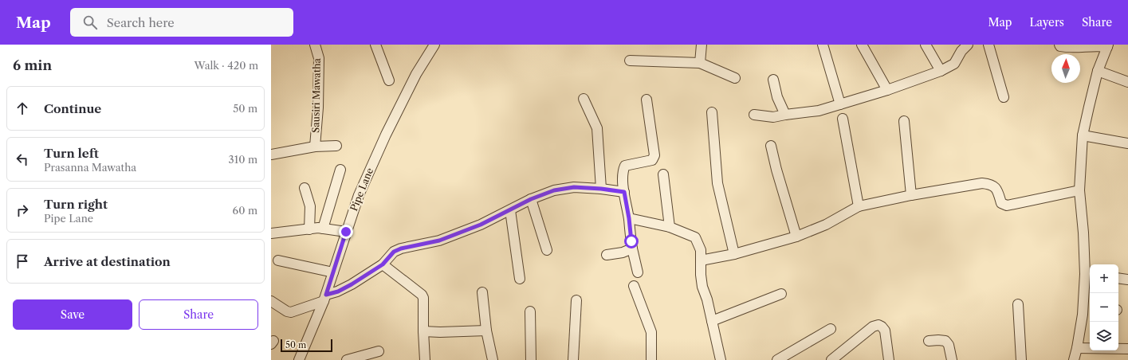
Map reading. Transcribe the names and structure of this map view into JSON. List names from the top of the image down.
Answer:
{
  "streets": {
    "street": ["Sausiri Mawatha", "Pipe Lane"]
  },
  "scale_bar": "50 m",
  "north": "top",
  "page": {
    "header": "Map",
    "search": "Search here",
    "nav": ["Map", "Layers", "Share"],
    "heading": ["6 min", "Walk · 420 m"],
    "list": [
      ["Continue", "50 m"],
      ["Turn left", "Prasanna Mawatha", "310 m"],
      ["Turn right", "Pipe Lane", "60 m"],
      "Arrive at destination"
    ],
    "map_buttons": ["+", "−"],
    "buttons": ["Save", "Share"],
    "scale": "50 m"
  }
}
